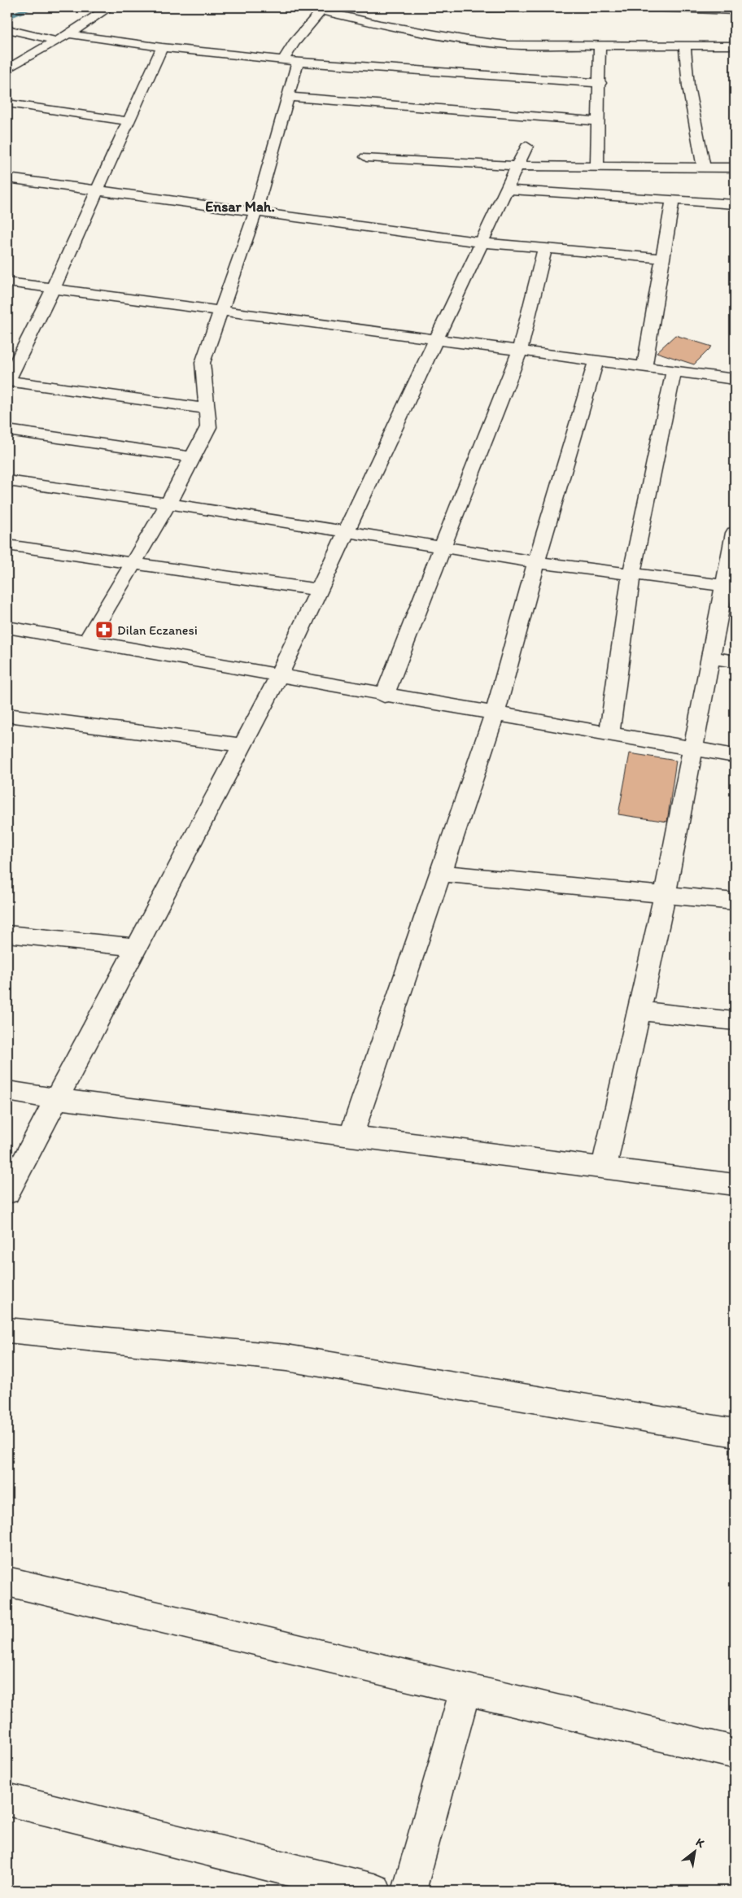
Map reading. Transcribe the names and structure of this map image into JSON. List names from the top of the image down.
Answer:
{
  "districts": ["Ensar Mah."],
  "places": {
    "pharmacy": ["Dilan Eczanesi"]
  },
  "north": "top right"
}
